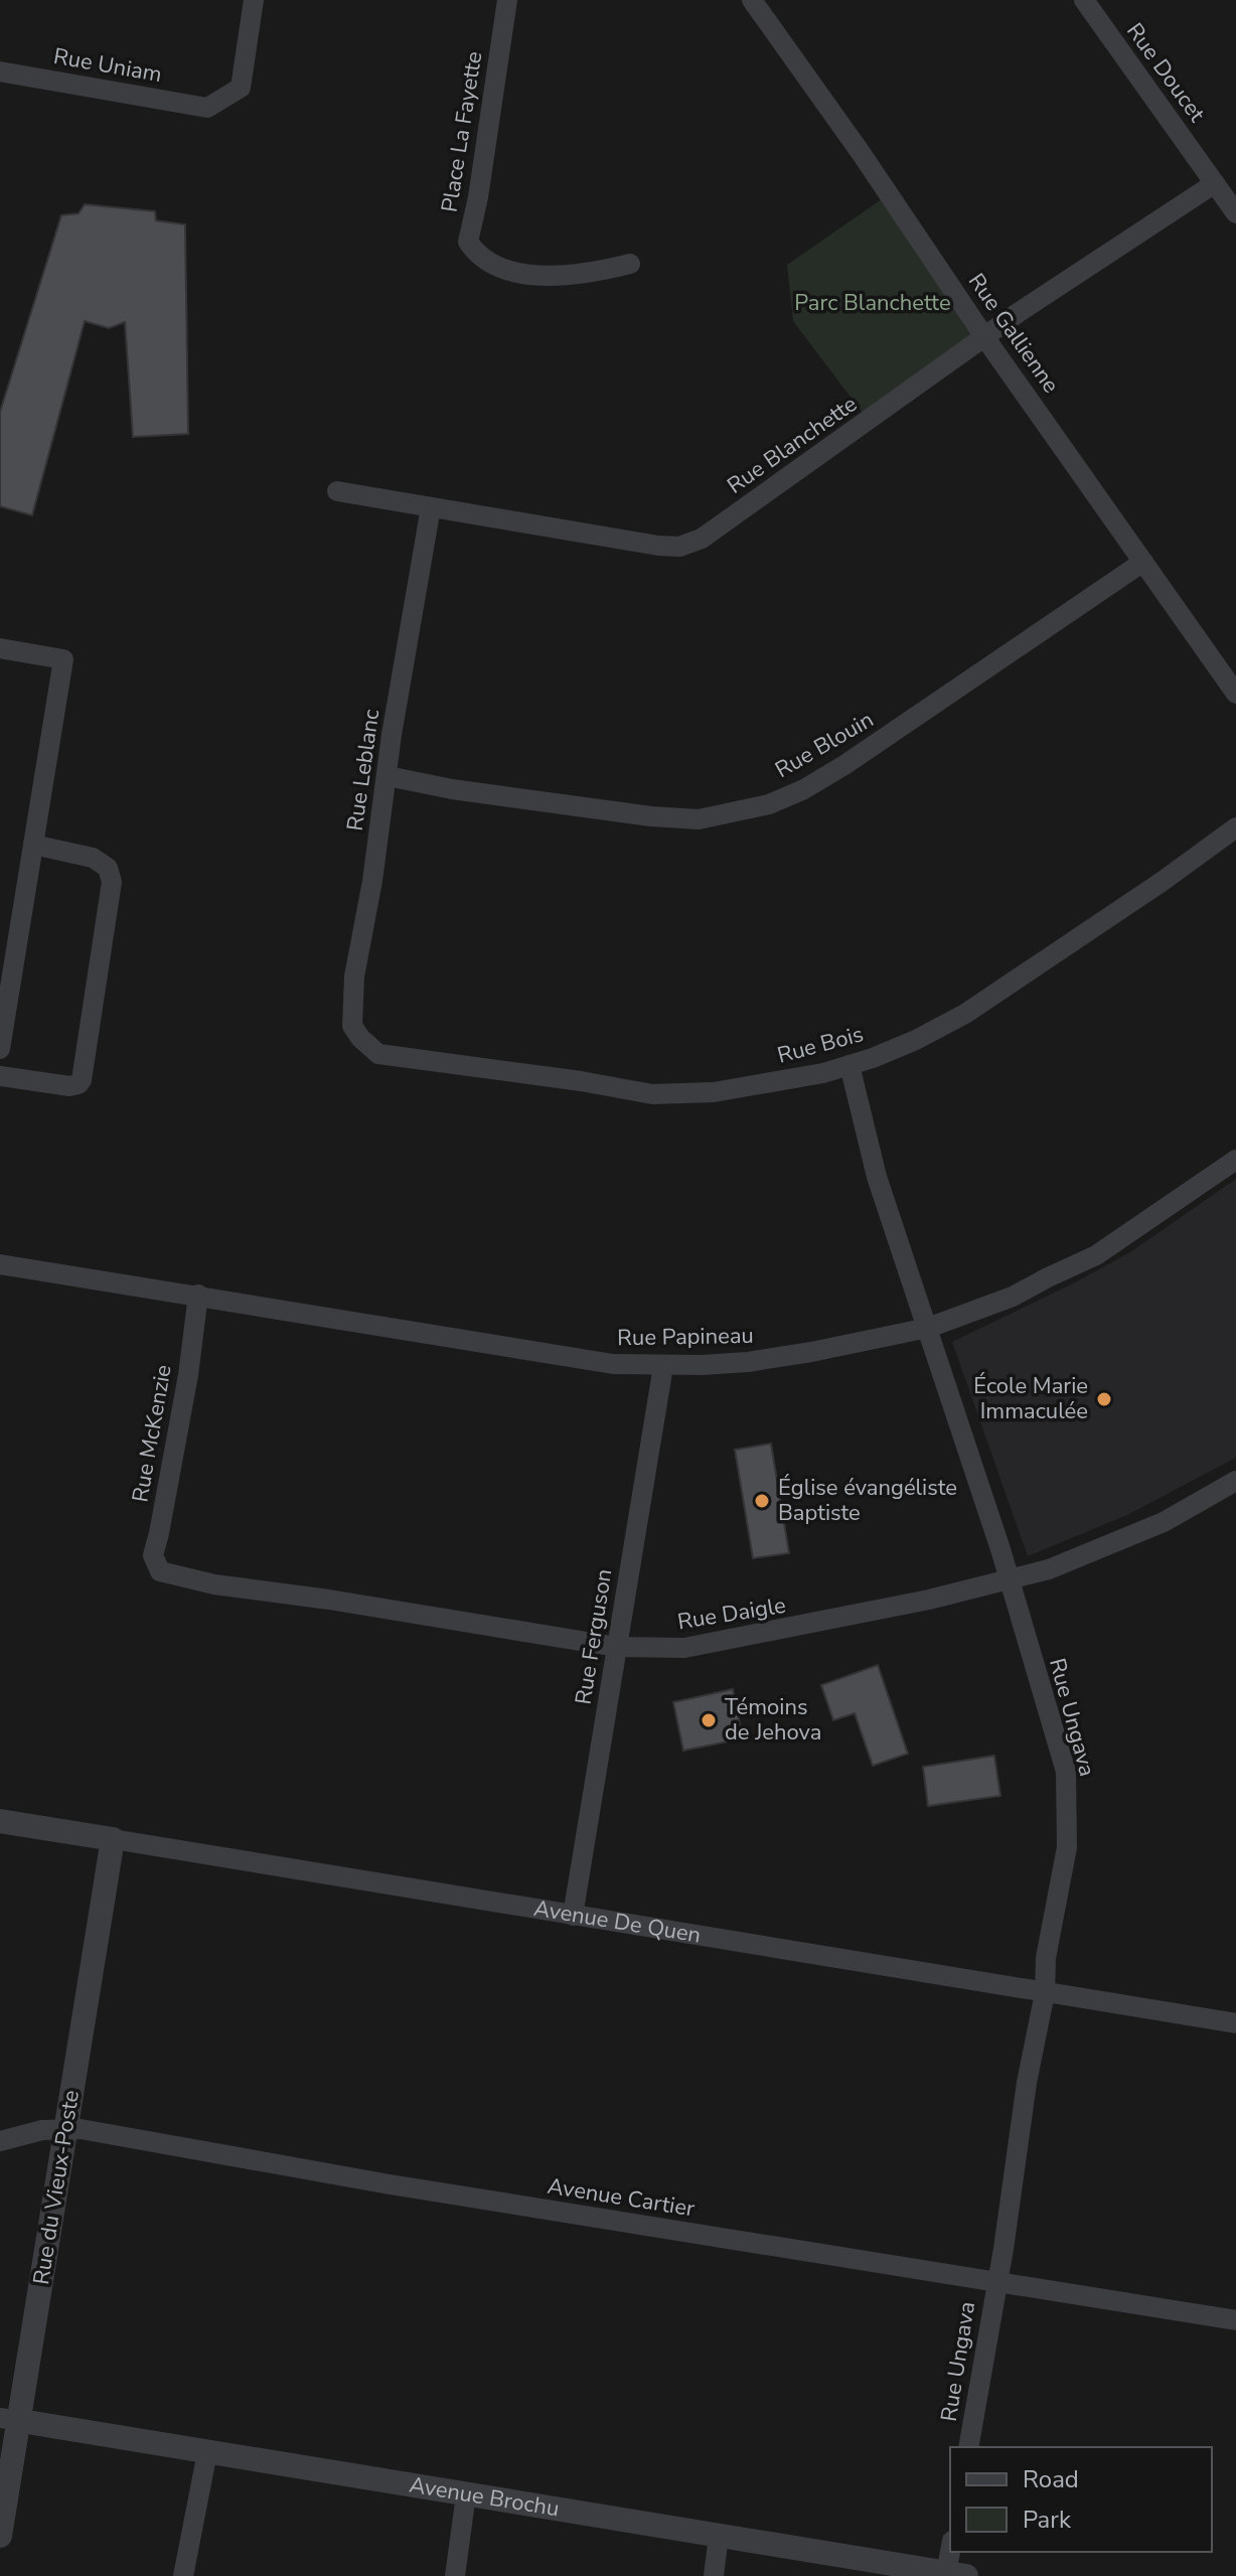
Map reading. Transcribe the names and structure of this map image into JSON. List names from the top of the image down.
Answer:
{
  "streets": {
    "street": [
      "Rue Uniam",
      "Rue Doucet",
      "Place La Fayette",
      "Rue Gallienne",
      "Rue Blanchette",
      "Rue Blouin",
      "Rue Leblanc",
      "Rue Bois",
      "Rue Papineau",
      "Rue McKenzie",
      "Rue Daigle",
      "Rue Ferguson",
      "Rue Ungava",
      "Avenue De Quen",
      "Rue du Vieux-Poste",
      "Avenue Cartier",
      "Avenue Brochu"
    ]
  },
  "crossings": [
    ["Rue Doucet", "Rue Blanchette"],
    ["Rue Gallienne", "Rue Blanchette"],
    ["Rue Gallienne", "Rue Blouin"],
    ["Rue Blanchette", "Rue Leblanc"],
    ["Rue Blouin", "Rue Leblanc"],
    ["Rue Leblanc", "Rue Bois"],
    ["Rue Bois", "Rue Ungava"],
    ["Rue Papineau", "Rue McKenzie"],
    ["Rue Papineau", "Rue Ferguson"],
    ["Rue Papineau", "Rue Ungava"],
    ["Rue McKenzie", "Rue Daigle"],
    ["Rue Daigle", "Rue Ferguson"],
    ["Rue Daigle", "Rue Ungava"],
    ["Rue Ferguson", "Avenue De Quen"],
    ["Rue Ungava", "Avenue De Quen"],
    ["Rue Ungava", "Avenue Cartier"],
    ["Avenue De Quen", "Rue du Vieux-Poste"],
    ["Rue du Vieux-Poste", "Avenue Cartier"],
    ["Rue du Vieux-Poste", "Avenue Brochu"]
  ],
  "parks": ["Parc Blanchette"],
  "places": ["École Marie Immaculée", "Église évangéliste Baptiste", "Témoins de Jehova"],
  "legend": ["Road", "Park"]
}
